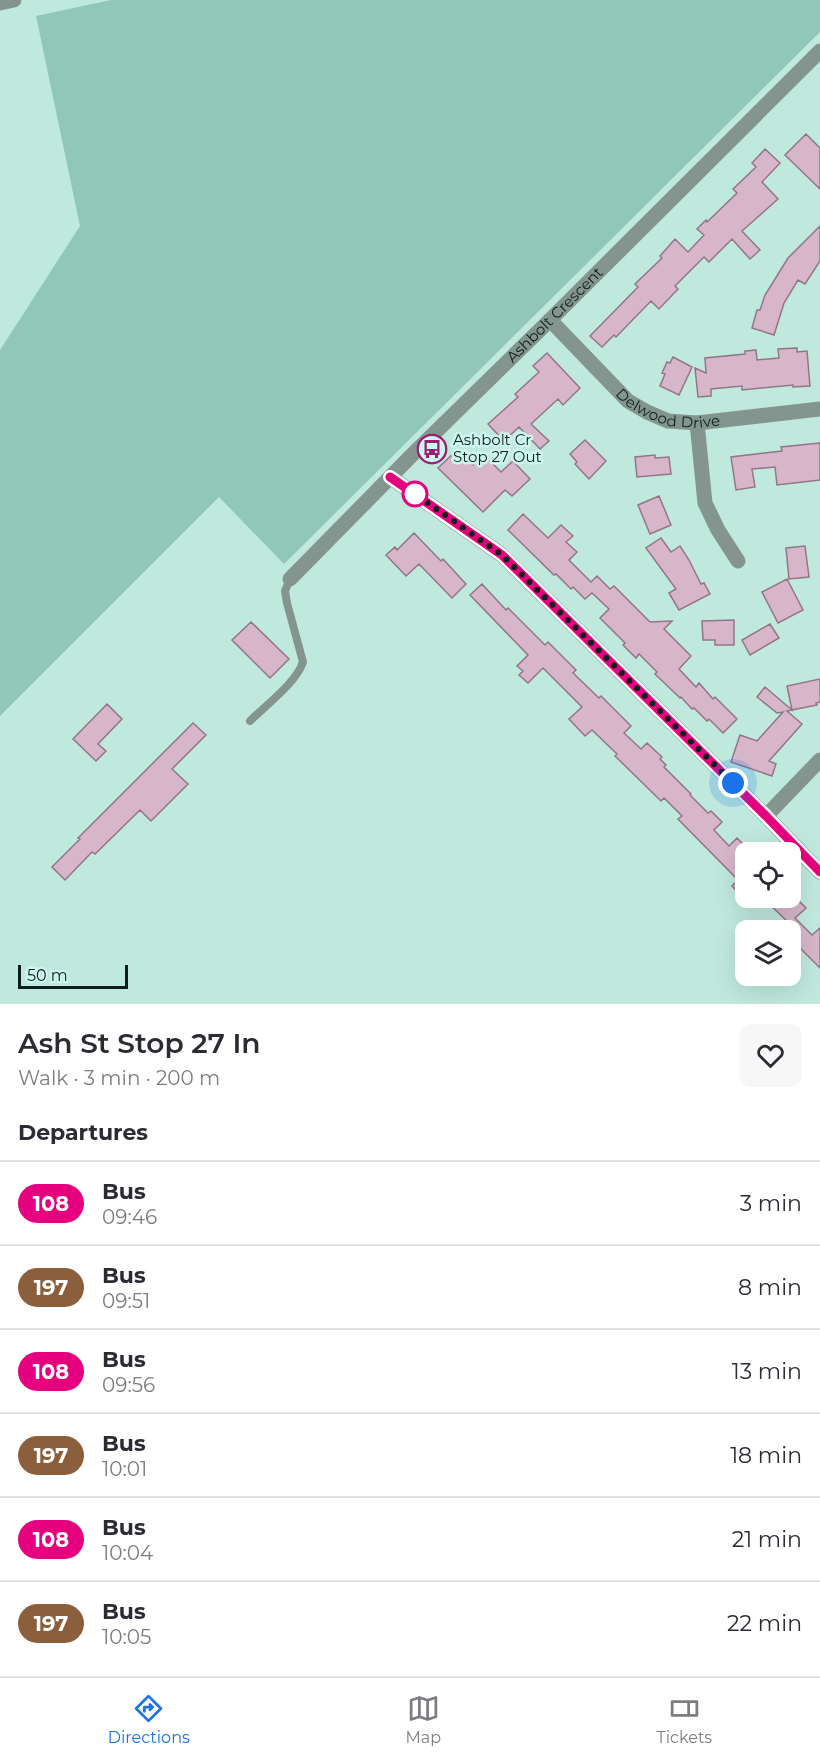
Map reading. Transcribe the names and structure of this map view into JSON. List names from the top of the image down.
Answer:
{
  "streets": {
    "street": ["Ashbolt Crescent", "Delwood Drive"]
  },
  "crossings": [
    ["Ashbolt Crescent", "Delwood Drive"]
  ],
  "places": {
    "bus stop": ["Ashbolt Cr Stop 27 Out"]
  },
  "lines": ["bus line 108"],
  "scale_bar": "50 m",
  "page": {
    "scale": "50 m",
    "heading": [
      ["Ash St Stop 27 In", "Walk · 3 min · 200 m"],
      "Departures"
    ],
    "list": [
      {
        "mark": "108",
        "name": "Bus",
        "note": "09:46",
        "value": "3 min"
      },
      {
        "mark": "197",
        "name": "Bus",
        "note": "09:51",
        "value": "8 min"
      },
      {
        "mark": "108",
        "name": "Bus",
        "note": "09:56",
        "value": "13 min"
      },
      {
        "mark": "197",
        "name": "Bus",
        "note": "10:01",
        "value": "18 min"
      },
      {
        "mark": "108",
        "name": "Bus",
        "note": "10:04",
        "value": "21 min"
      },
      {
        "mark": "197",
        "name": "Bus",
        "note": "10:05",
        "value": "22 min"
      }
    ],
    "tabs": ["Directions", "Map", "Tickets"]
  }
}
